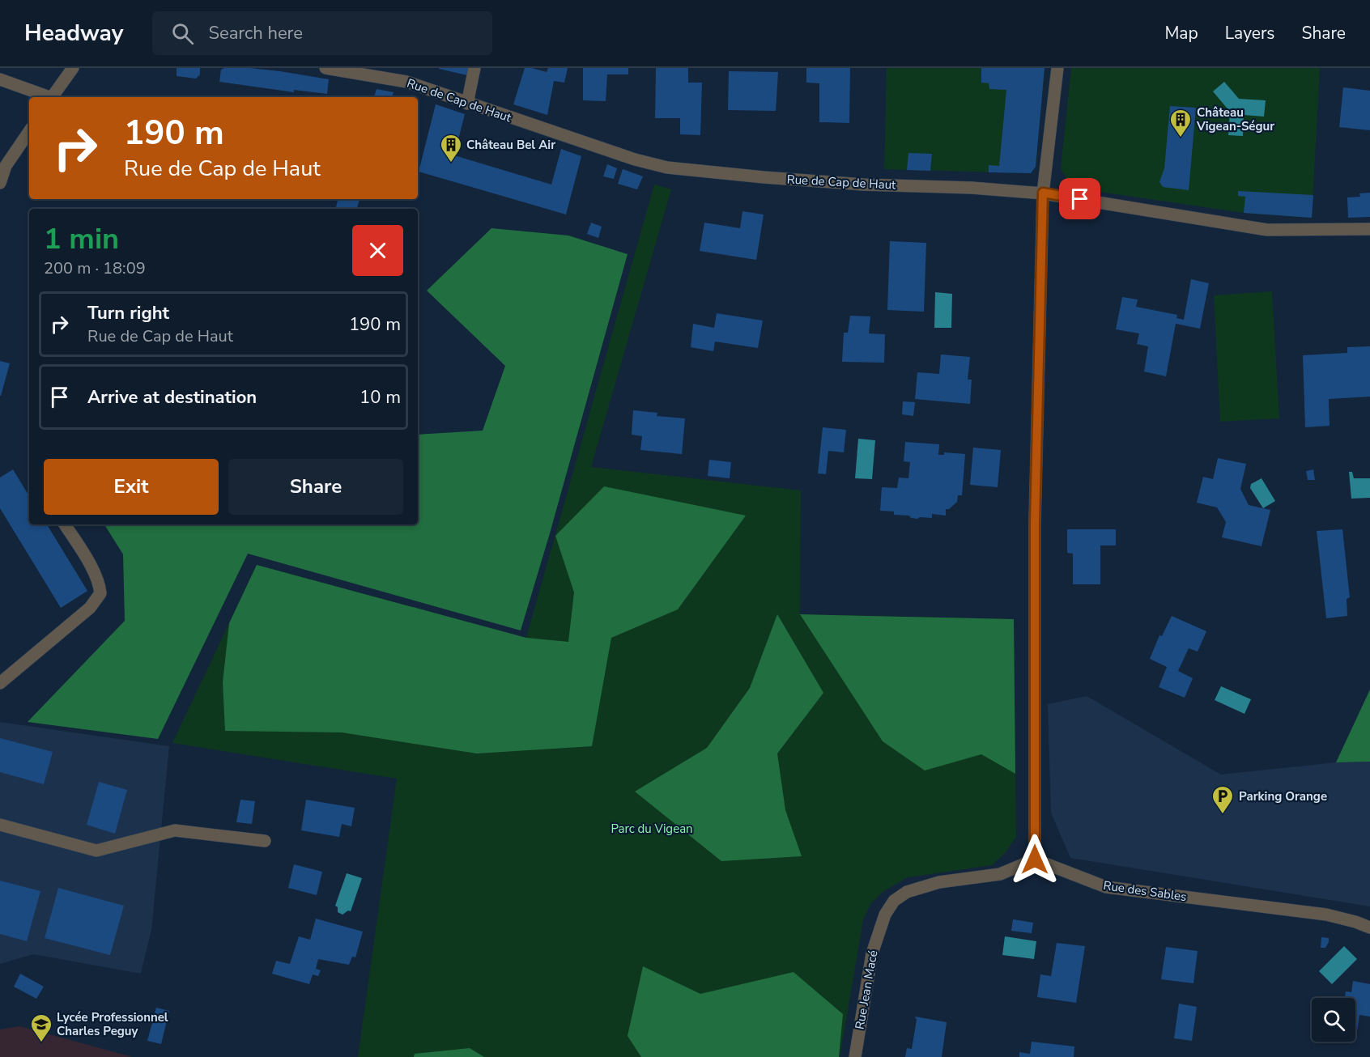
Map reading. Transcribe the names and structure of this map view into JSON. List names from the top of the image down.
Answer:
{
  "streets": {
    "street": ["Rue de Cap de Haut", "Rue des Sables", "Rue Jean Macé"]
  },
  "crossings": [
    ["Rue des Sables", "Rue Jean Macé"]
  ],
  "parks": ["Parc du Vigean"],
  "places": {
    "building": ["Château Vigean-Ségur", "Château Bel Air"],
    "parking": ["Parking Orange"],
    "school or university": ["Lycée Professionnel Charles Peguy"]
  },
  "page": {
    "header": "Headway",
    "search": "Search here",
    "nav": ["Map", "Layers", "Share"],
    "turn": ["190 m", "Rue de Cap de Haut"],
    "heading": ["1 min", "200 m · 18:09"],
    "list": [
      {
        "name": "Turn right",
        "note": "Rue de Cap de Haut",
        "value": "190 m"
      },
      {
        "name": "Arrive at destination",
        "value": "10 m"
      }
    ],
    "buttons": ["Exit", "Share"]
  }
}
